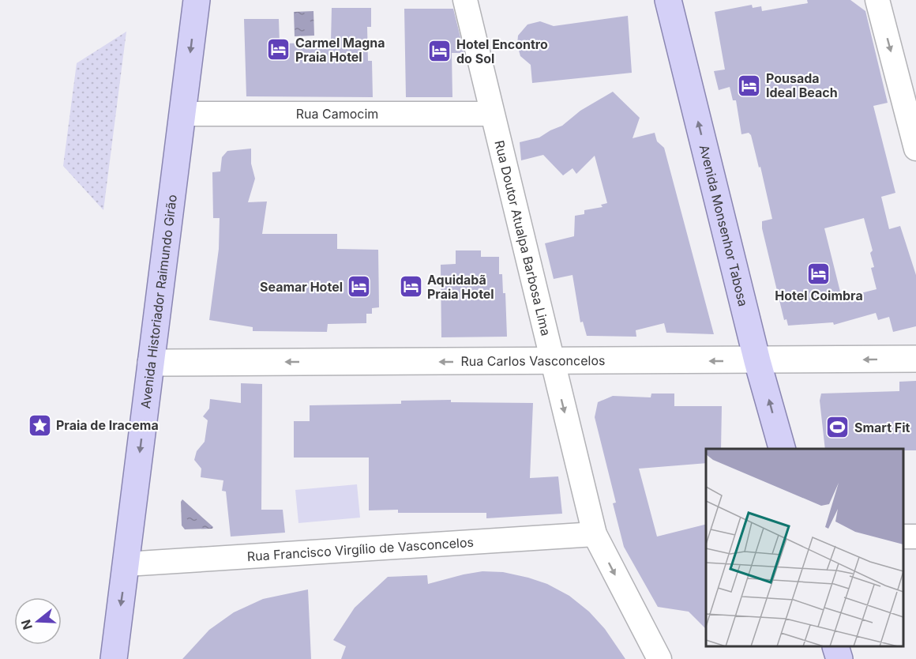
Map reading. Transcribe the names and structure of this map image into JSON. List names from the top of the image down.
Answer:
{
  "streets": {
    "main road": ["Avenida Monsenhor Tabosa", "Avenida Historiador Raimundo Girão", "Rua Carlos Vasconcelos"],
    "street": ["Rua Camocim", "Rua Doutor Atualpa Barbosa Lima", "Rua Francisco Virgílio de Vasconcelos"]
  },
  "crossings": [
    ["Rua Camocim", "Rua Doutor Atualpa Barbosa Lima"],
    ["Rua Camocim", "Avenida Historiador Raimundo Girão"],
    ["Avenida Monsenhor Tabosa", "Rua Carlos Vasconcelos"],
    ["Rua Doutor Atualpa Barbosa Lima", "Rua Carlos Vasconcelos"],
    ["Rua Doutor Atualpa Barbosa Lima", "Rua Francisco Virgílio de Vasconcelos"],
    ["Avenida Historiador Raimundo Girão", "Rua Carlos Vasconcelos"],
    ["Avenida Historiador Raimundo Girão", "Rua Francisco Virgílio de Vasconcelos"]
  ],
  "one_way": [
    "Avenida Monsenhor Tabosa",
    "Rua Doutor Atualpa Barbosa Lima",
    "Avenida Historiador Raimundo Girão",
    "Rua Carlos Vasconcelos"
  ],
  "places": {
    "hotel": [
      "Carmel Magna Praia Hotel",
      "Hotel Encontro do Sol",
      "Pousada Ideal Beach",
      "Hotel Coimbra",
      "Seamar Hotel",
      "Aquidabã Praia Hotel"
    ],
    "place": ["Praia de Iracema"],
    "sports": ["Smart Fit"]
  },
  "north": "left"
}
